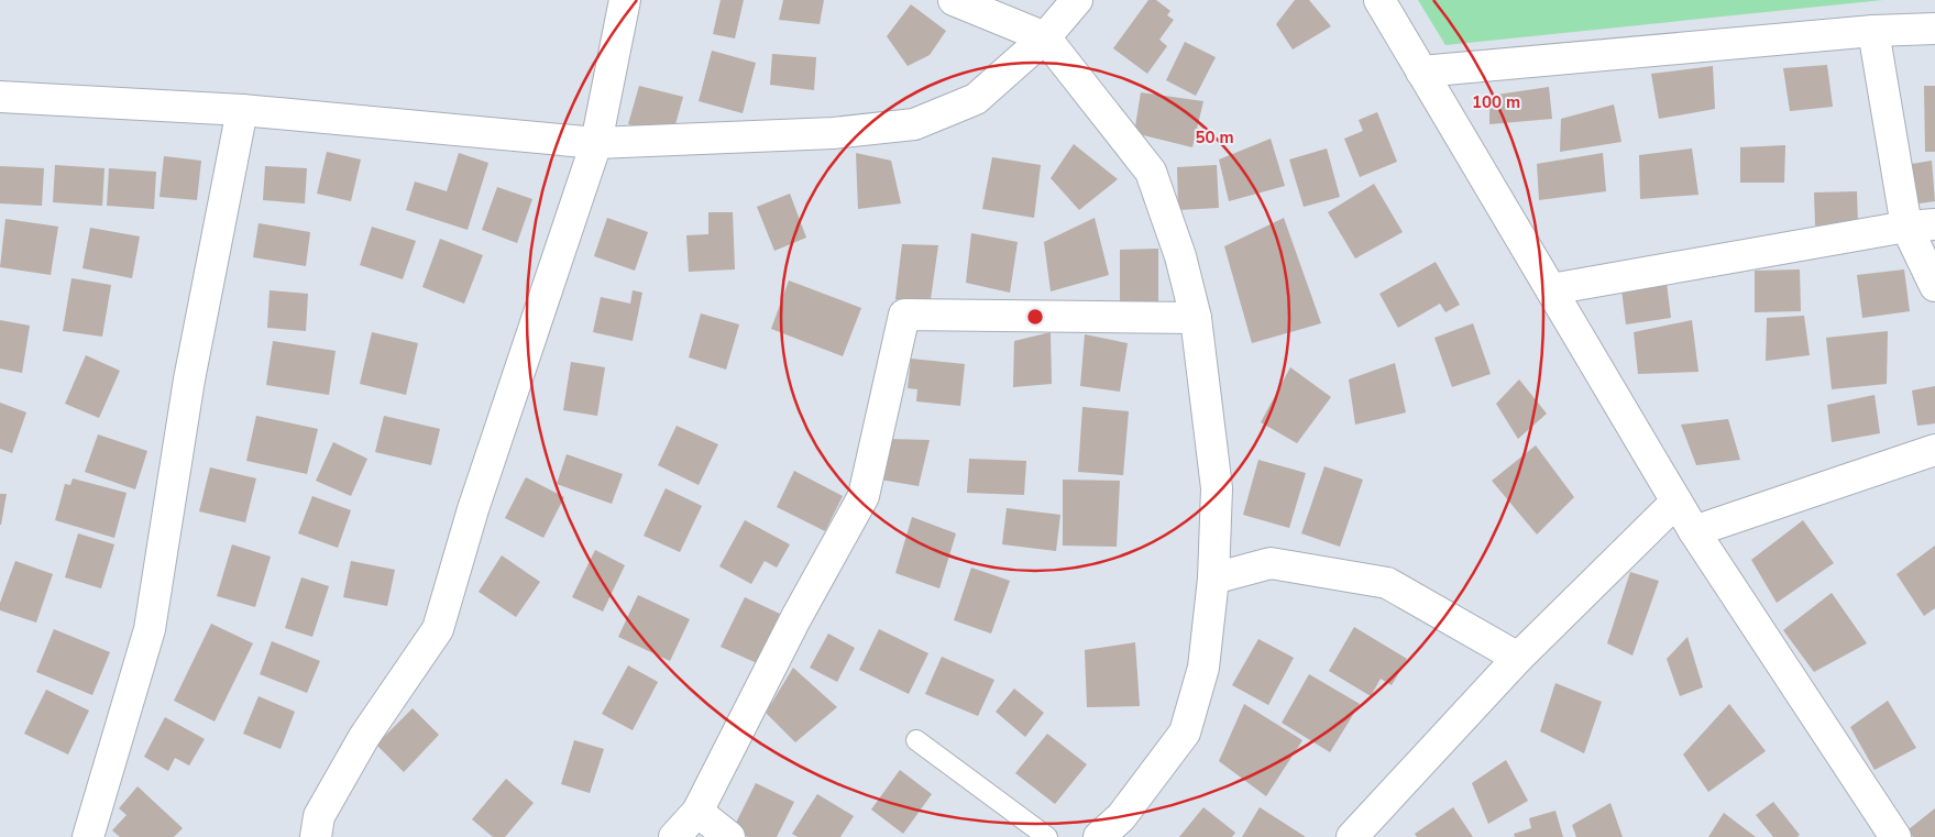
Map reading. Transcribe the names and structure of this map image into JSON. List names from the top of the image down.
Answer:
{
  "rings": ["100 m", "50 m"]
}
